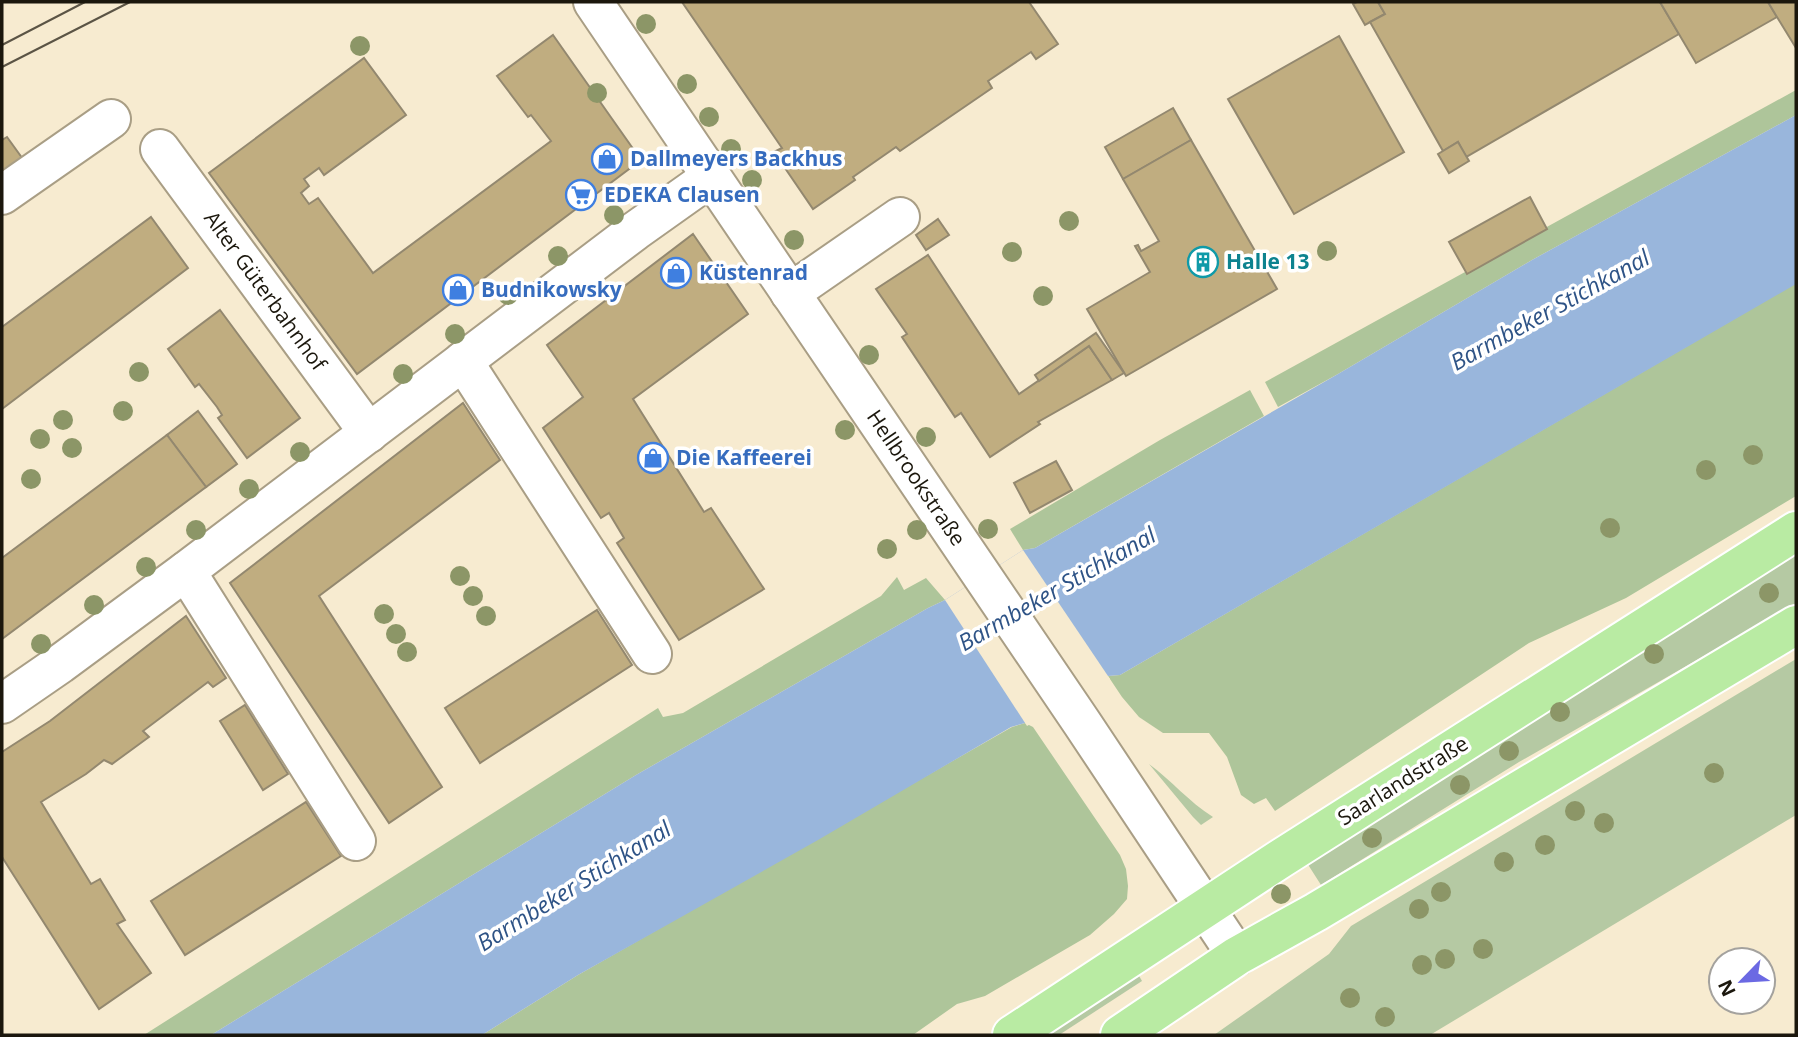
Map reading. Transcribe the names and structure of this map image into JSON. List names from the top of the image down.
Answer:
{
  "streets": {
    "main road": ["Saarlandstraße"],
    "street": ["Alter Güterbahnhof", "Hellbrookstraße"]
  },
  "crossings": [
    ["Hellbrookstraße", "Saarlandstraße"]
  ],
  "water": ["Barmbeker Stichkanal"],
  "places": {
    "shop": [
      "Dallmeyers Backhus",
      "Küstenrad",
      "Budnikowsky",
      "Die Kaffeerei"
    ],
    "supermarket": ["EDEKA Clausen"],
    "building": ["Halle 13"]
  },
  "north": "bottom left"
}
